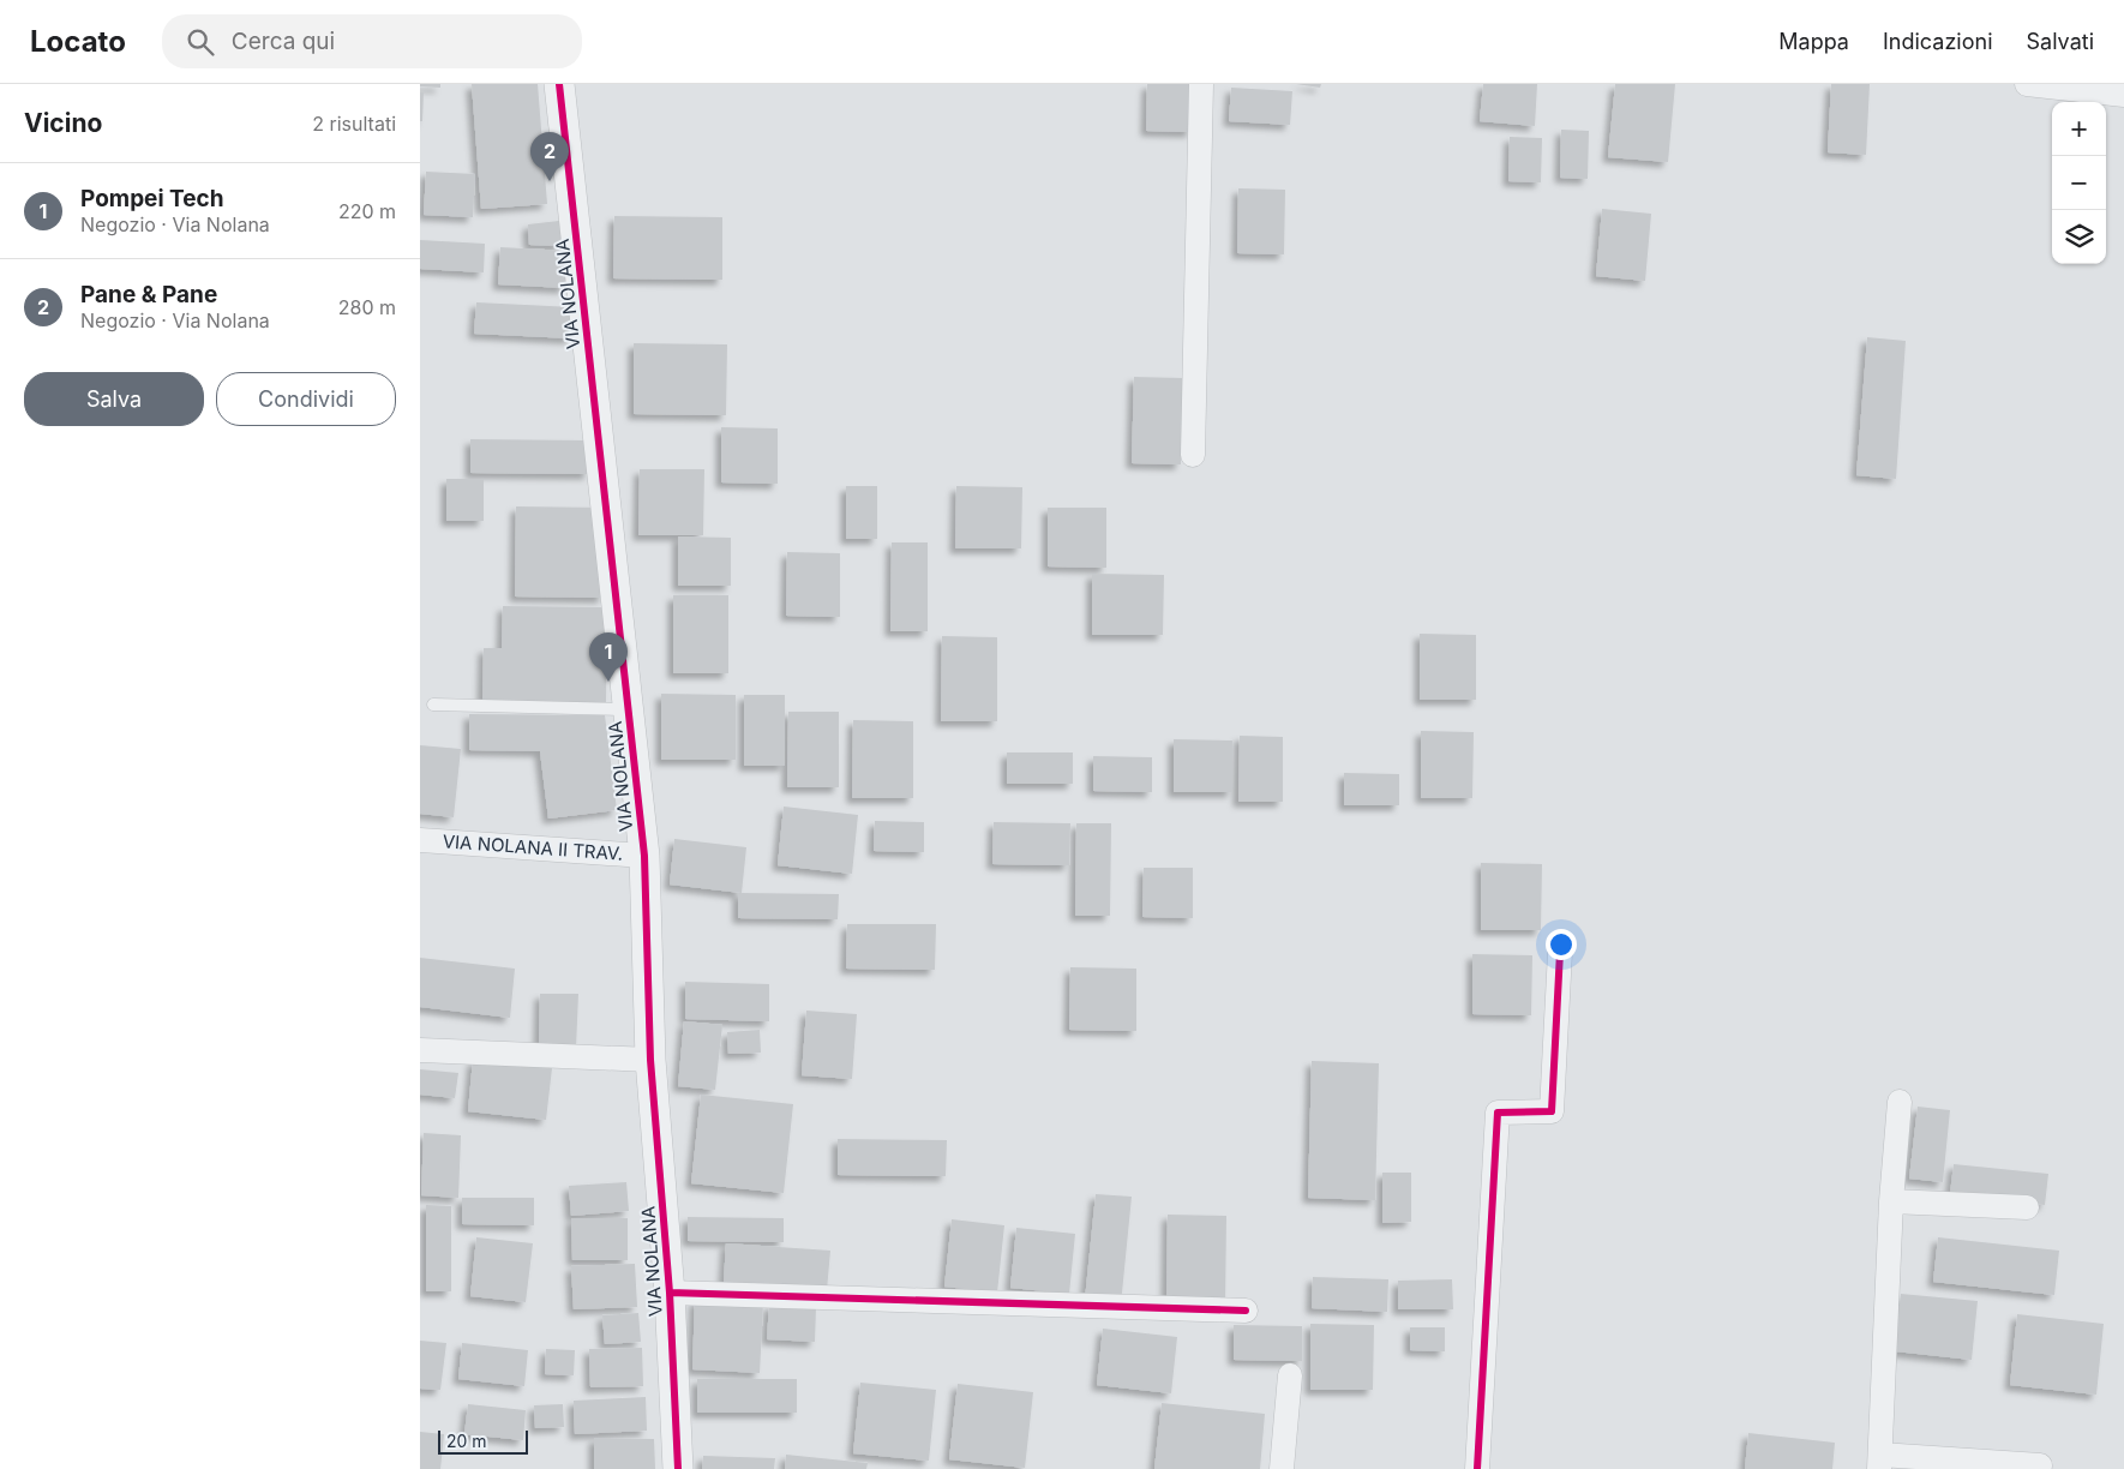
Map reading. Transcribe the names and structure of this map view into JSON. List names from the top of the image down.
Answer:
{
  "streets": {
    "street": ["VIA NOLANA", "VIA NOLANA II TRAV."]
  },
  "crossings": [
    ["VIA NOLANA", "VIA NOLANA II TRAV."]
  ],
  "scale_bar": "20 m",
  "page": {
    "header": "Locato",
    "search": "Cerca qui",
    "nav": ["Mappa", "Indicazioni", "Salvati"],
    "heading": ["Vicino", "2 risultati"],
    "map_buttons": ["+", "−"],
    "pins": ["2", "1"],
    "list": [
      {
        "mark": "1",
        "name": "Pompei Tech",
        "note": "Negozio · Via Nolana",
        "value": "220 m"
      },
      {
        "mark": "2",
        "name": "Pane & Pane",
        "note": "Negozio · Via Nolana",
        "value": "280 m"
      }
    ],
    "buttons": ["Salva", "Condividi"],
    "scale": "20 m"
  }
}
